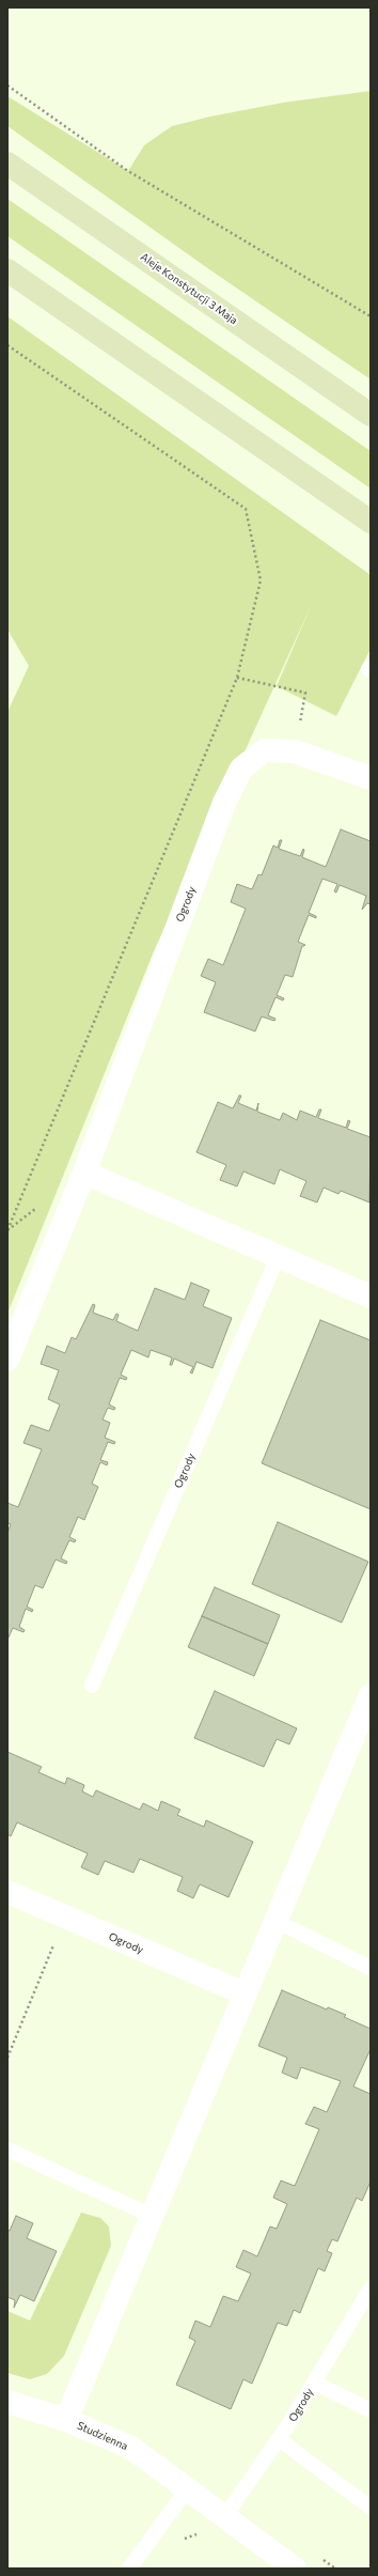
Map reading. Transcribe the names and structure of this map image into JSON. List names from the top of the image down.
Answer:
{
  "streets": {
    "main road": ["Aleje Konstytucji 3 Maja"],
    "street": ["Ogrody", "Studzienna"]
  },
  "crossings": [
    ["Ogrody", "Studzienna"]
  ]
}
